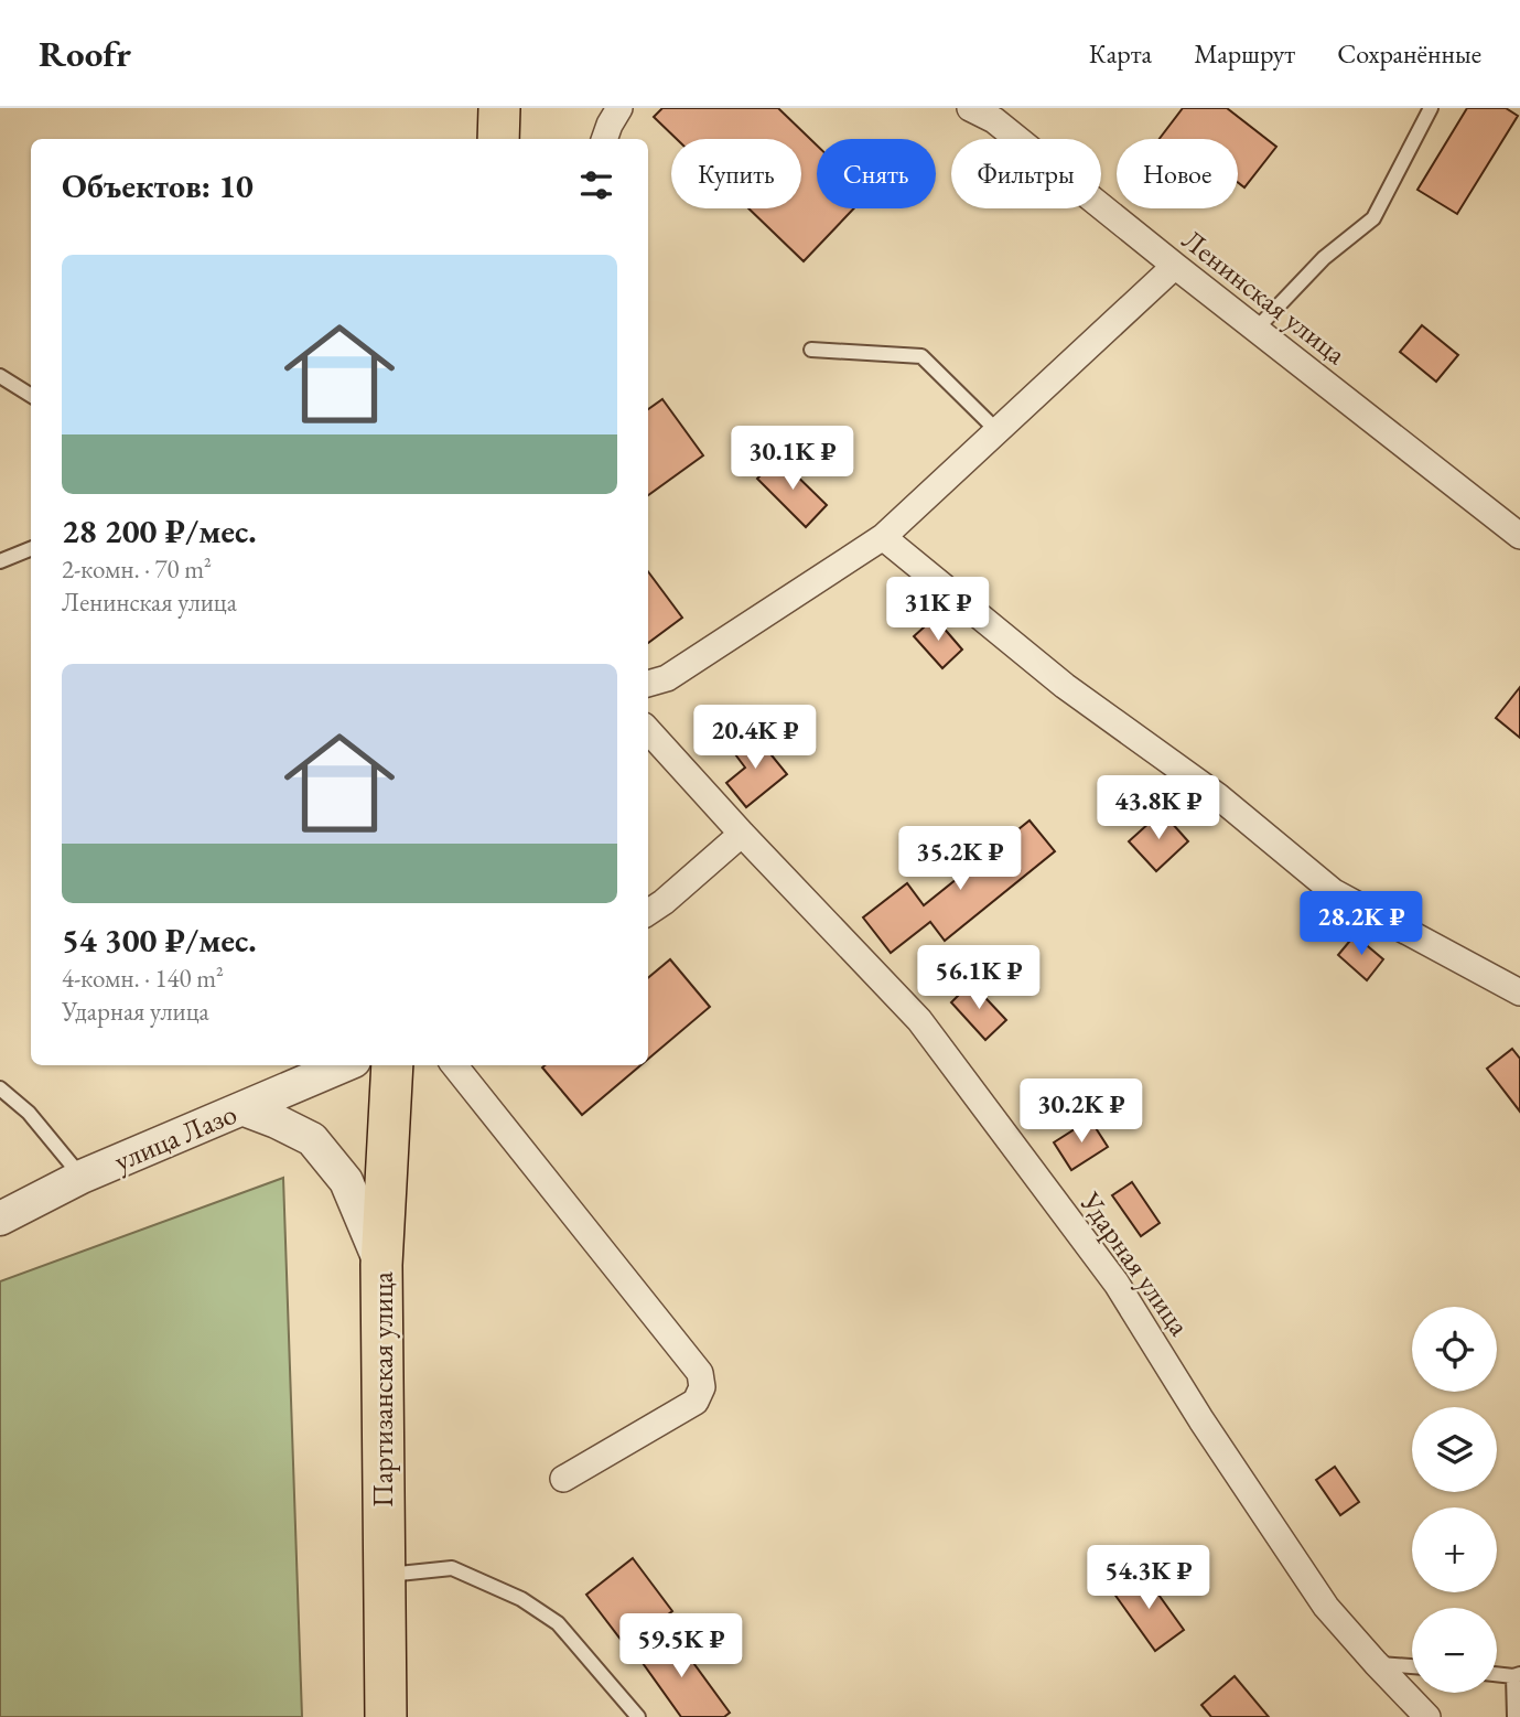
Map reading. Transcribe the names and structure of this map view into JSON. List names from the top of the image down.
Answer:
{
  "streets": {
    "main road": ["Партизанская улица"],
    "street": ["Ленинская улица", "улица Лазо", "Ударная улица"]
  },
  "page": {
    "header": "Roofr",
    "nav": ["Карта", "Маршрут", "Сохранённые"],
    "chip": [
      "Купить",
      "Снять",
      "Фильтры",
      "Новое"
    ],
    "heading": "Объектов: 10",
    "list": [
      {
        "name": "28 200 ₽/мес.",
        "note": "2-комн. · 70 m² · Ленинская улица"
      },
      {
        "name": "54 300 ₽/мес.",
        "note": "4-комн. · 140 m² · Ударная улица"
      }
    ],
    "price": [
      "30.1K ₽",
      "31K ₽",
      "20.4K ₽",
      "43.8K ₽",
      "35.2K ₽",
      "28.2K ₽",
      "56.1K ₽",
      "30.2K ₽",
      "54.3K ₽",
      "59.5K ₽"
    ],
    "map_buttons": ["+", "−"]
  }
}
